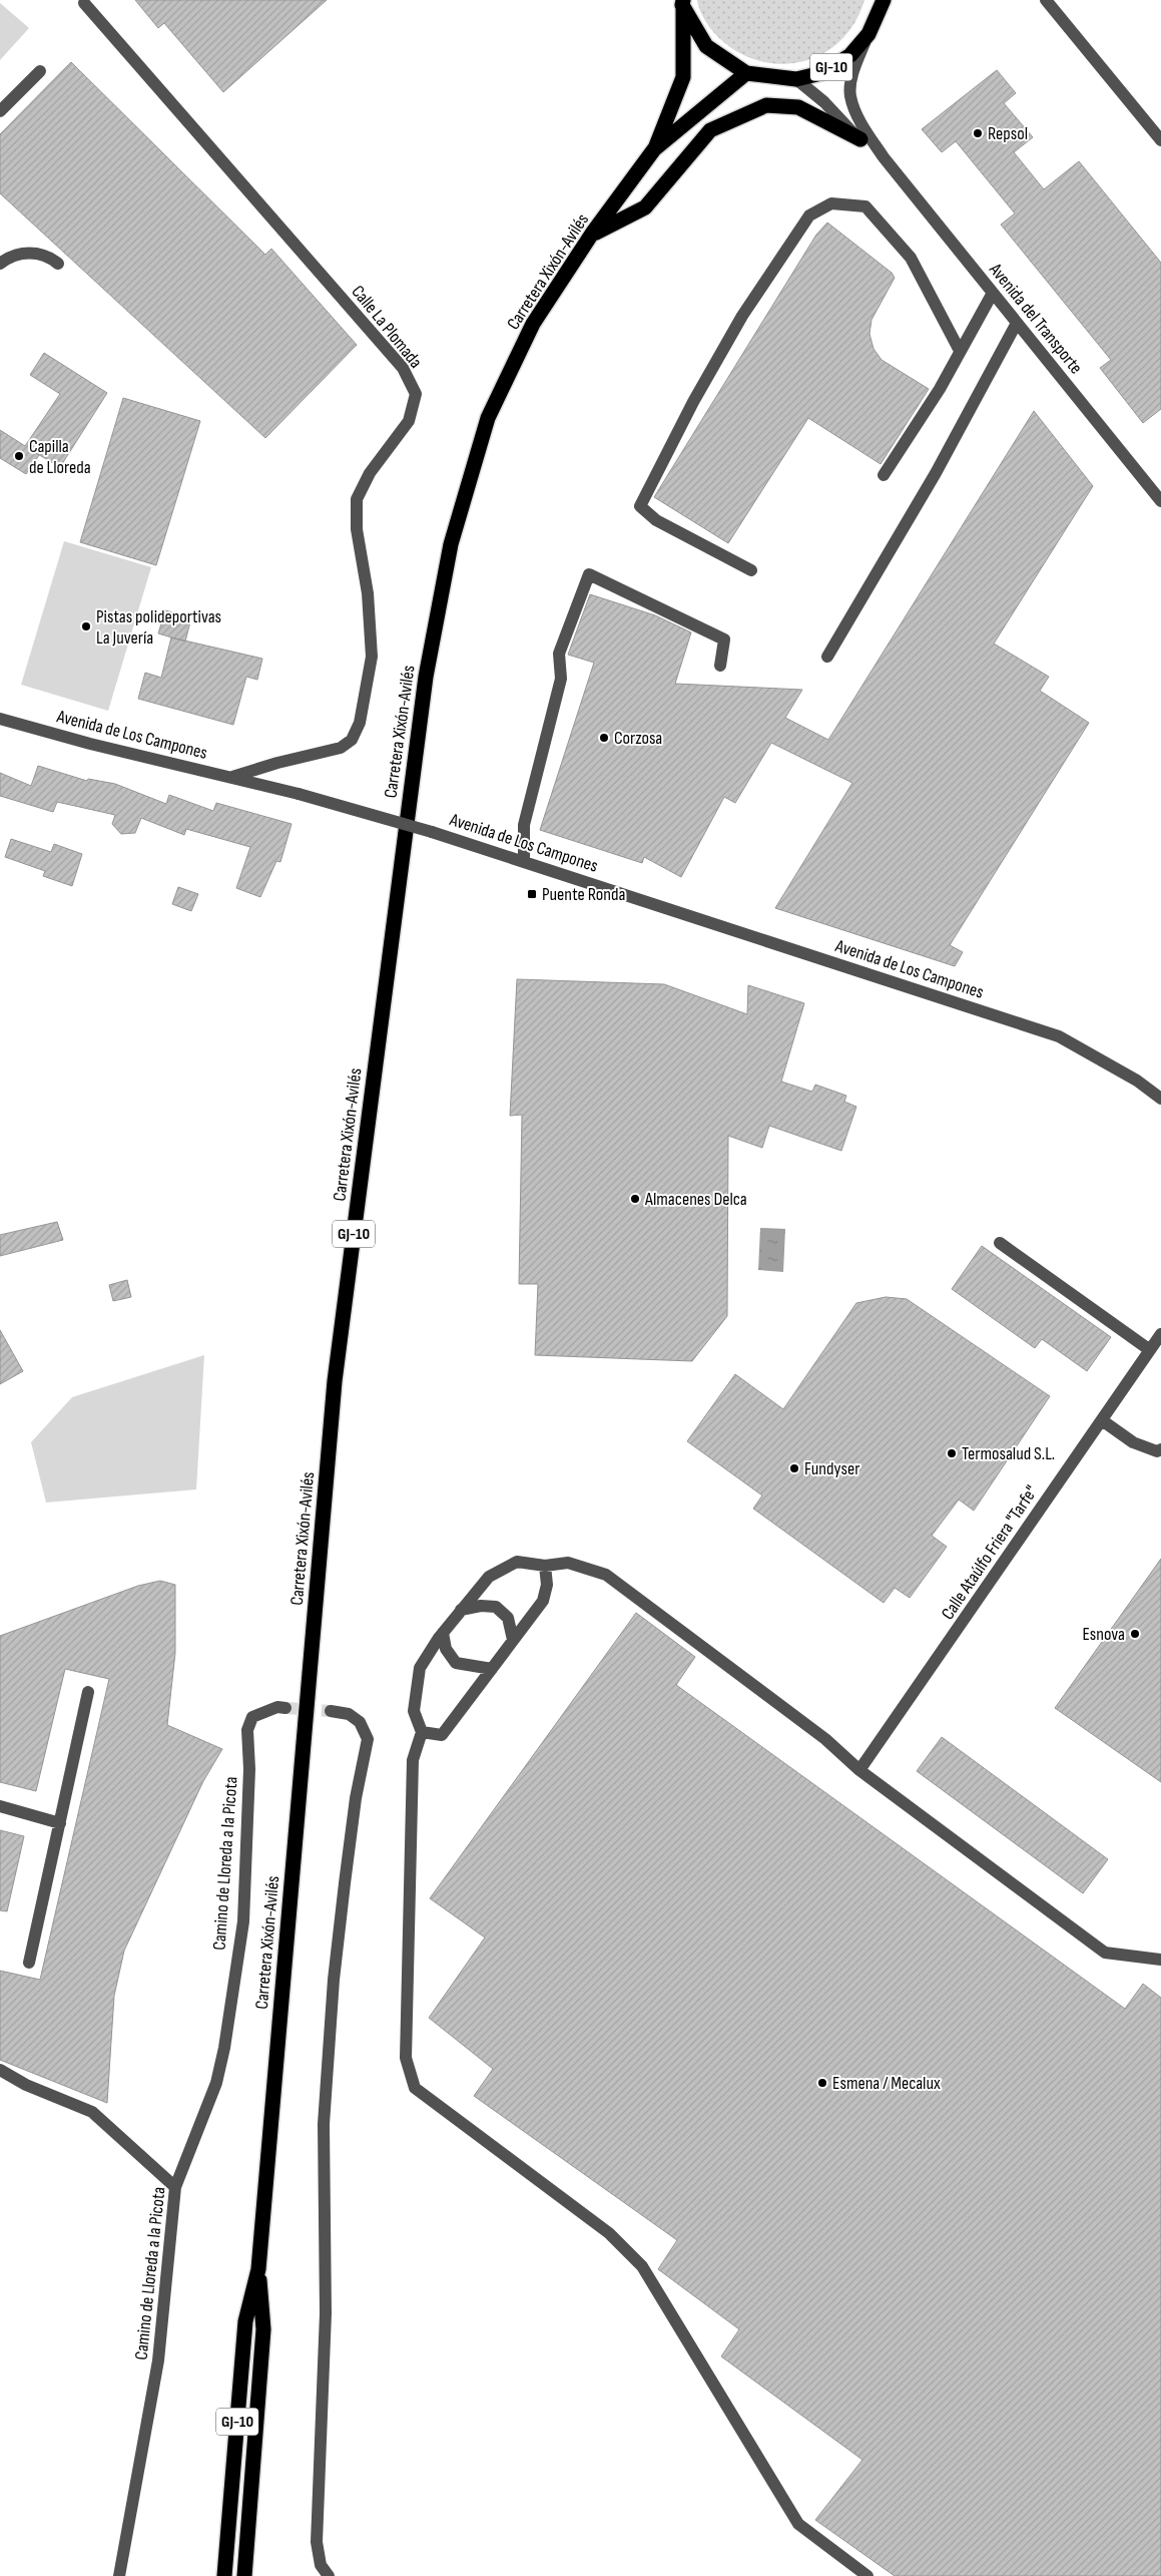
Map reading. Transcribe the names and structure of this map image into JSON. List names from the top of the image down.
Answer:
{
  "streets": {
    "highway": ["GJ-10", "Carretera Xixón-Avilés"],
    "street": [
      "Avenida del Transporte",
      "Calle La Plomada",
      "Avenida de Los Campones",
      "Calle Ataúlfo Friera \"Tarfe\"",
      "Camino de Lloreda a la Picota"
    ]
  },
  "crossings": [
    ["GJ-10", "Carretera Xixón-Avilés"],
    ["Calle La Plomada", "Avenida de Los Campones"]
  ],
  "places": {
    "other": [
      "Repsol",
      "Capilla de Lloreda",
      "Pistas polideportivas La Juvería",
      "Corzosa",
      "Almacenes Delca",
      "Termosalud S.L.",
      "Fundyser",
      "Esnova",
      "Esmena / Mecalux"
    ],
    "transit": ["Puente Ronda"]
  }
}
